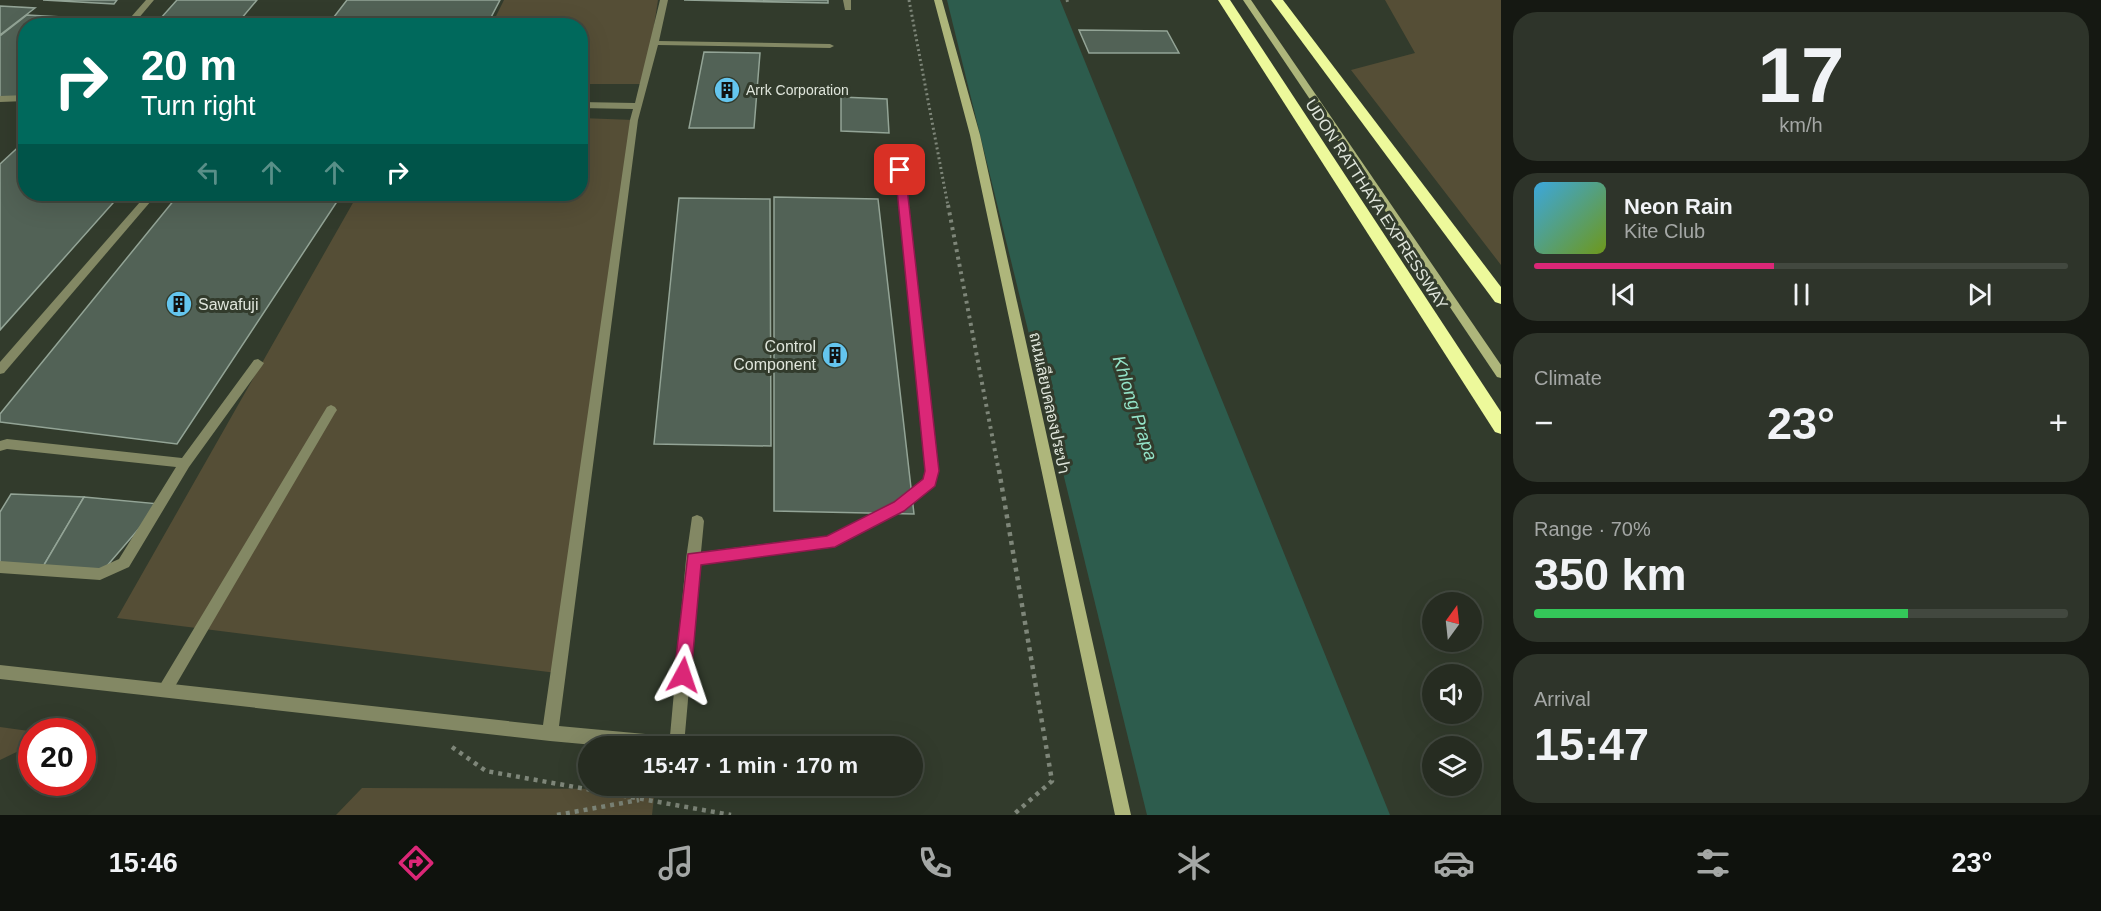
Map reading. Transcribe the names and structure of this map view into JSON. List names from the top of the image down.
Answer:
{
  "streets": {
    "highway": ["UDON RATTHAYA EXPRESSWAY"],
    "street": ["ถนนเลียบคลองประปา"]
  },
  "water": ["Khlong Prapa"],
  "places": {
    "building": ["Arrk Corporation", "Sawafuji", "Control Component"]
  },
  "north": "top",
  "page": {
    "tile": [
      ["17", "km/h"],
      "Climate",
      ["Range · 70%", "350 km"],
      ["Arrival", "15:47"]
    ],
    "turn": ["20 m", "Turn right"],
    "song": ["Neon Rain", "Kite Club"],
    "heat": ["−", "23°", "+"],
    "limit": "20",
    "trip": "15:47 · 1 min · 170 m",
    "tabs": ["15:46", "23°"]
  }
}
